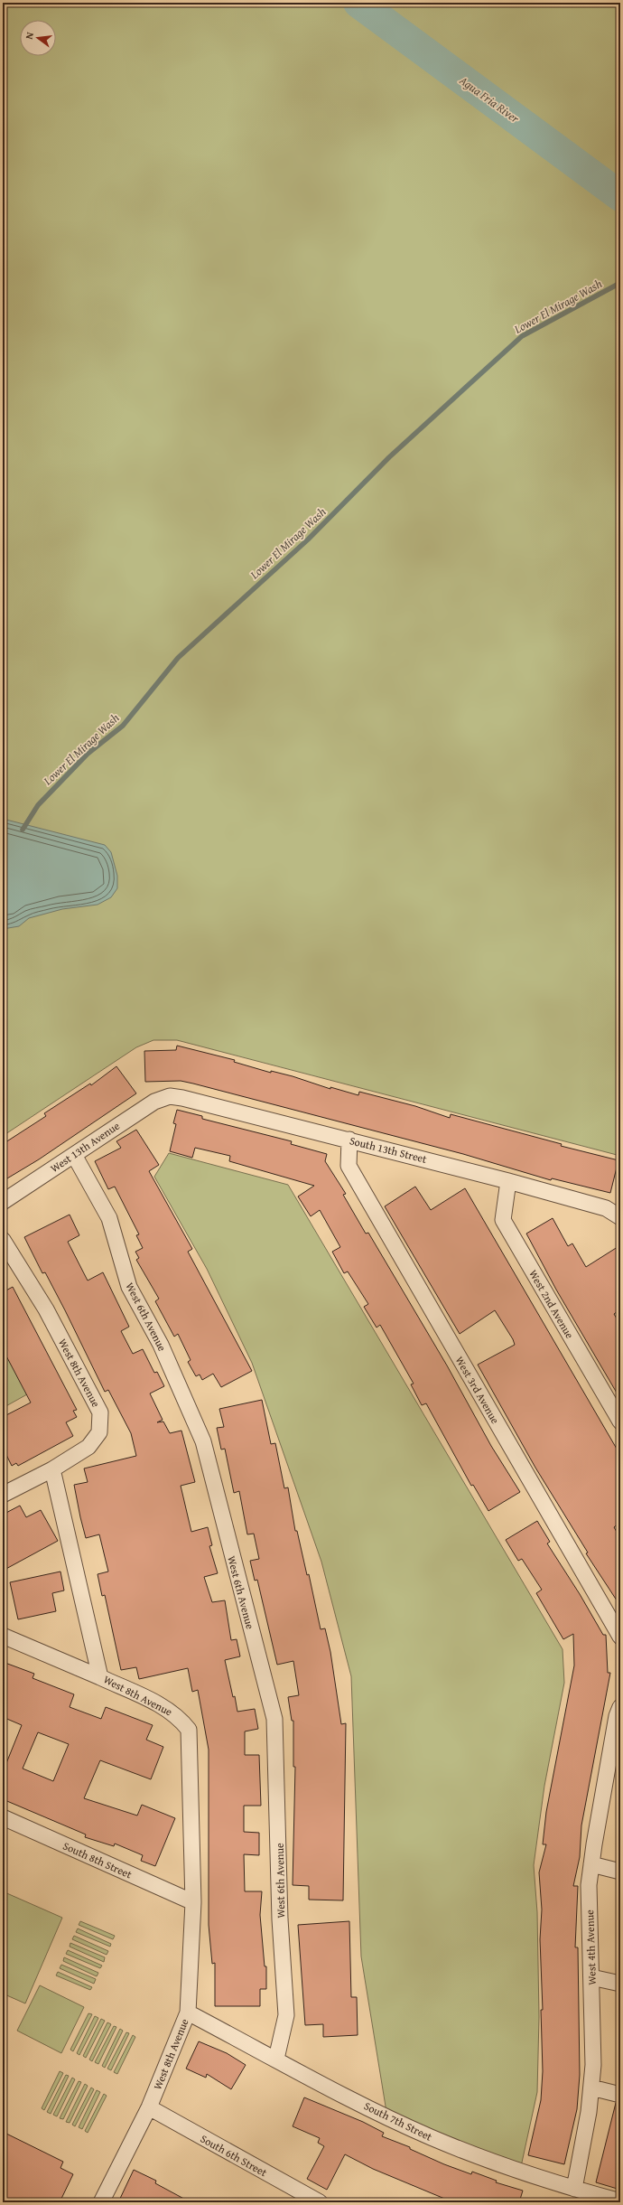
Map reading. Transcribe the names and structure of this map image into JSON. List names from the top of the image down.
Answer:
{
  "streets": {
    "street": [
      "West 13th Avenue",
      "South 13th Street",
      "West 2nd Avenue",
      "West 6th Avenue",
      "West 8th Avenue",
      "West 3rd Avenue",
      "South 8th Street",
      "West 4th Avenue",
      "South 7th Street",
      "South 6th Street"
    ]
  },
  "crossings": [
    ["West 13th Avenue", "South 13th Street"],
    ["West 13th Avenue", "West 6th Avenue"],
    ["South 13th Street", "West 2nd Avenue"],
    ["South 13th Street", "West 3rd Avenue"],
    ["West 6th Avenue", "South 7th Street"],
    ["West 8th Avenue", "South 8th Street"],
    ["West 8th Avenue", "South 7th Street"],
    ["West 8th Avenue", "South 6th Street"],
    ["West 4th Avenue", "South 7th Street"]
  ],
  "water": ["Agua Fria River", "Lower El Mirage Wash"],
  "north": "left"
}
